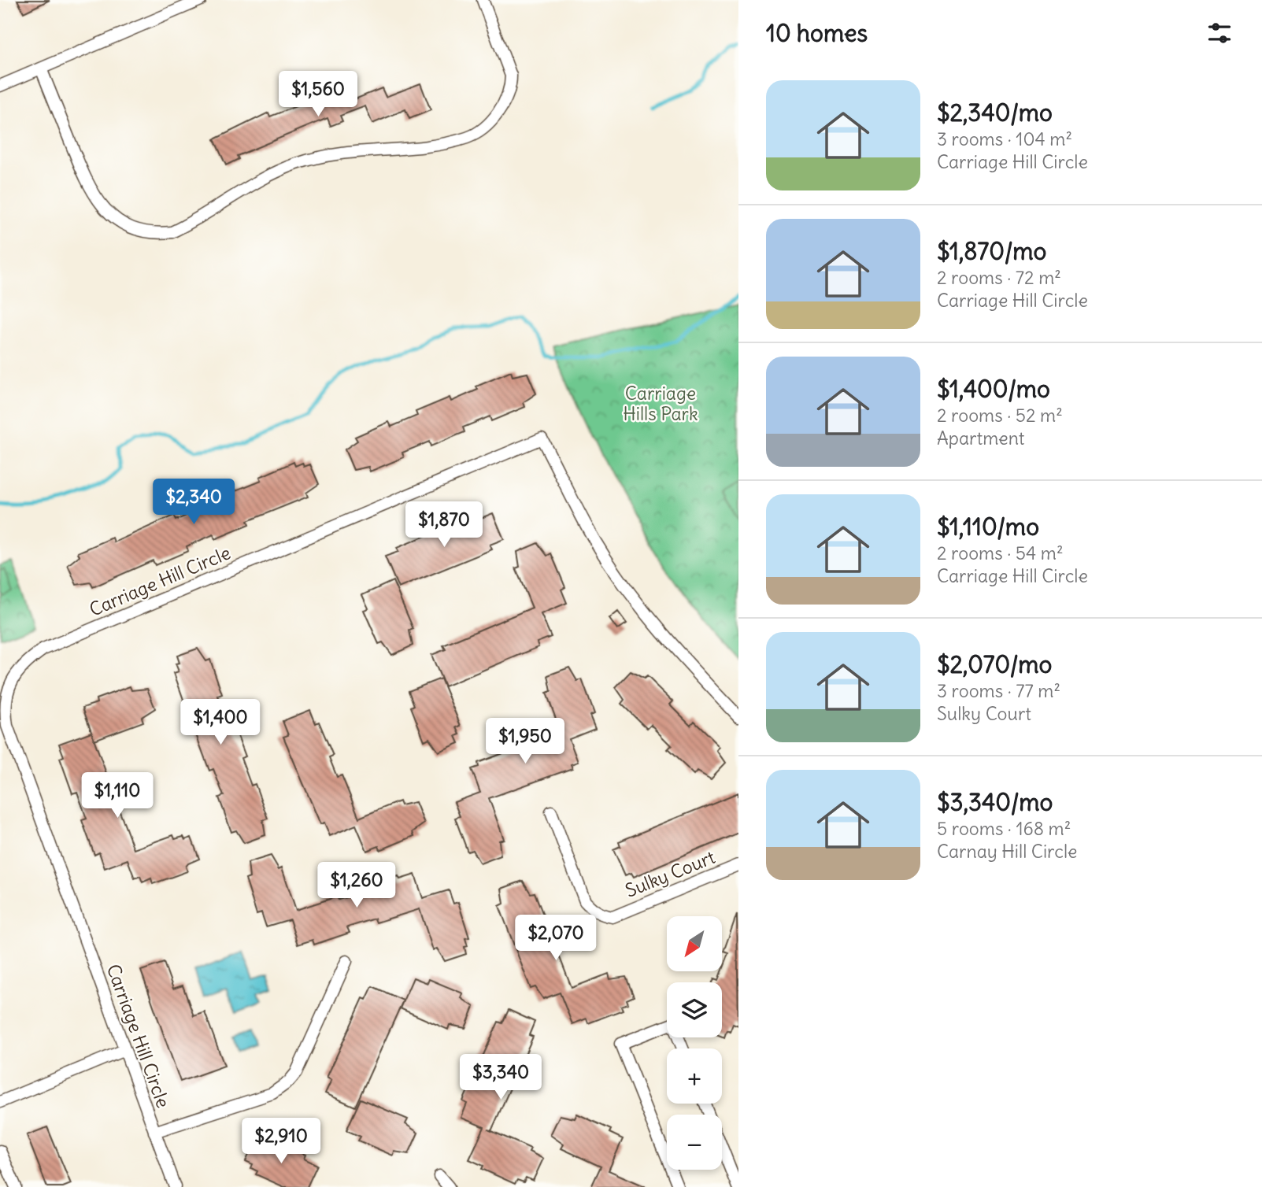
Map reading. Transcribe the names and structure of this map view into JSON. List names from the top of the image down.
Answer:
{
  "streets": {
    "street": ["Carriage Hill Circle", "Sulky Court"]
  },
  "parks": ["Carriage Hills Park"],
  "north": "bottom left",
  "page": {
    "heading": "10 homes",
    "list": [
      {
        "name": "$2,340/mo",
        "note": "3 rooms · 104 m² · Carriage Hill Circle"
      },
      {
        "name": "$1,870/mo",
        "note": "2 rooms · 72 m² · Carriage Hill Circle"
      },
      {
        "name": "$1,400/mo",
        "note": "2 rooms · 52 m² · Apartment"
      },
      {
        "name": "$1,110/mo",
        "note": "2 rooms · 54 m² · Carriage Hill Circle"
      },
      {
        "name": "$2,070/mo",
        "note": "3 rooms · 77 m² · Sulky Court"
      },
      {
        "name": "$3,340/mo",
        "note": "5 rooms · 168 m² · Carnay Hill Circle"
      }
    ],
    "price": [
      "$1,560",
      "$2,340",
      "$1,870",
      "$1,400",
      "$1,950",
      "$1,110",
      "$1,260",
      "$2,070",
      "$3,340",
      "$2,910"
    ],
    "map_buttons": ["+", "−"]
  }
}
